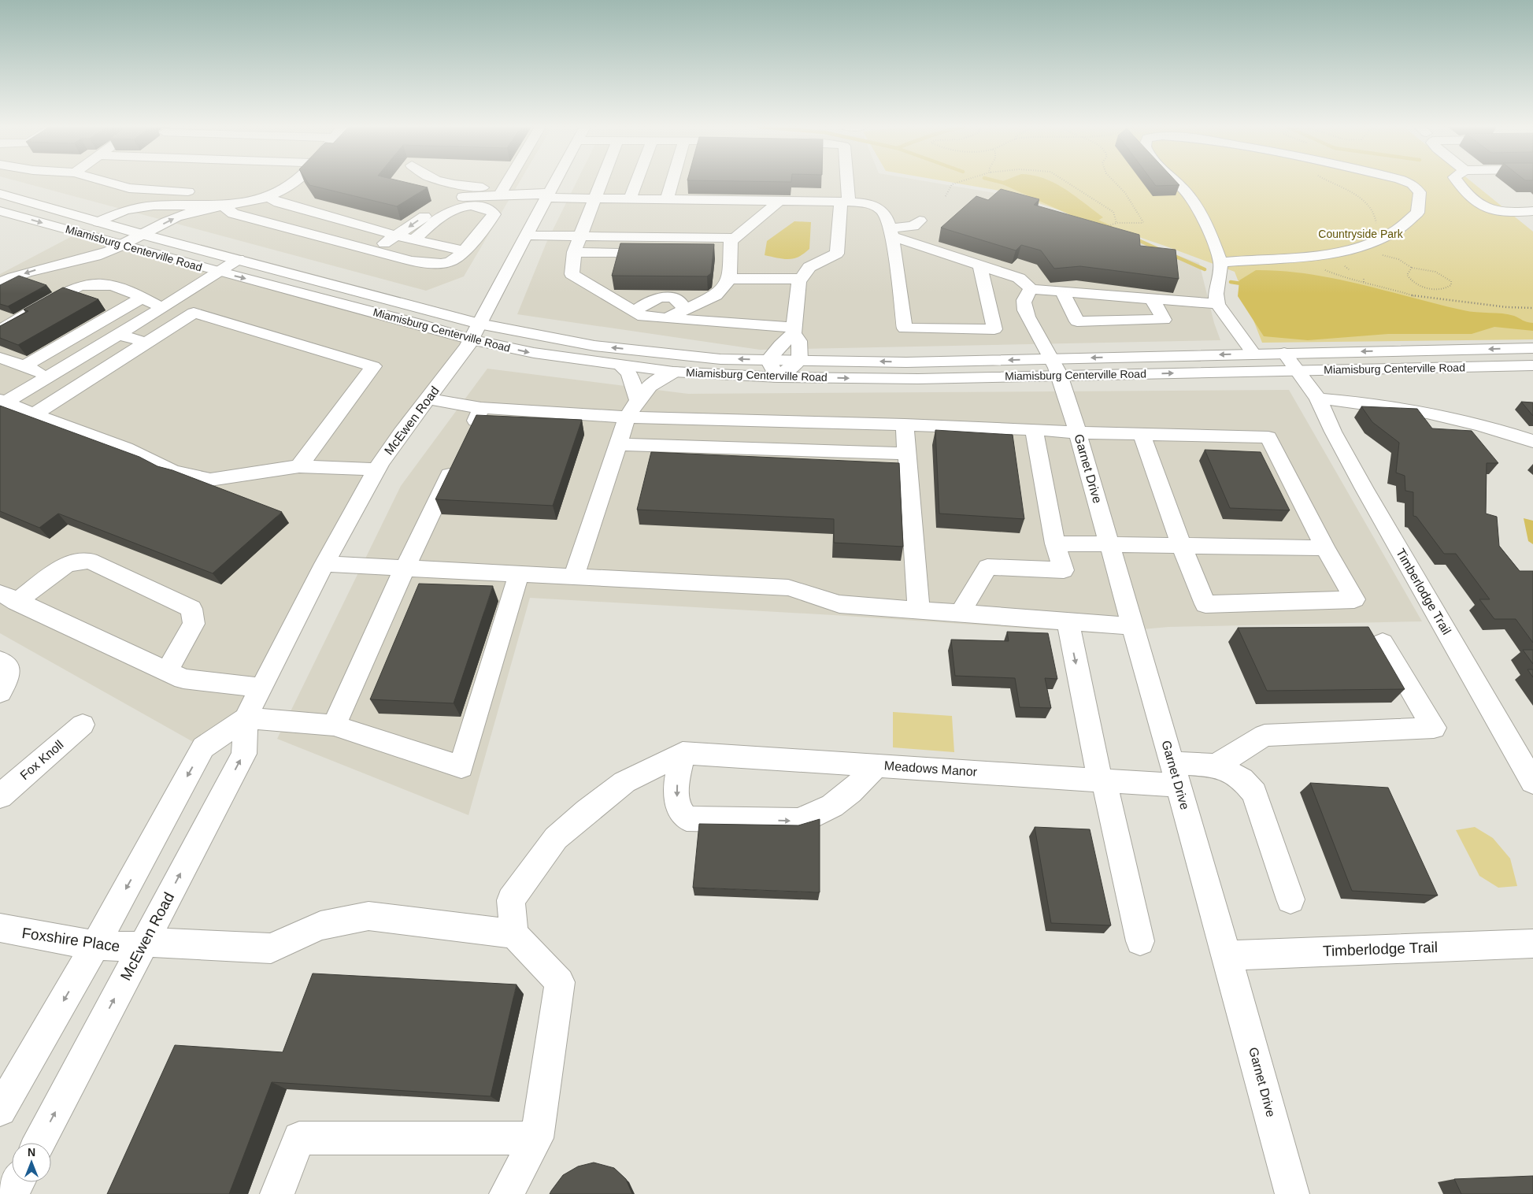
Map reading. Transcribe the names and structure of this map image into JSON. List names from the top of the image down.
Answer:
{
  "streets": {
    "main road": [
      "Miamisburg Centerville Road",
      "McEwen Road",
      "Garnet Drive",
      "Timberlodge Trail",
      "Fox Knoll",
      "Meadows Manor",
      "Foxshire Place"
    ]
  },
  "crossings": [
    ["Miamisburg Centerville Road", "McEwen Road"],
    ["Miamisburg Centerville Road", "Garnet Drive"],
    ["Miamisburg Centerville Road", "Timberlodge Trail"],
    ["McEwen Road", "Foxshire Place"],
    ["Garnet Drive", "Timberlodge Trail"],
    ["Garnet Drive", "Meadows Manor"]
  ],
  "parks": ["Countryside Park"],
  "north": "top"
}
